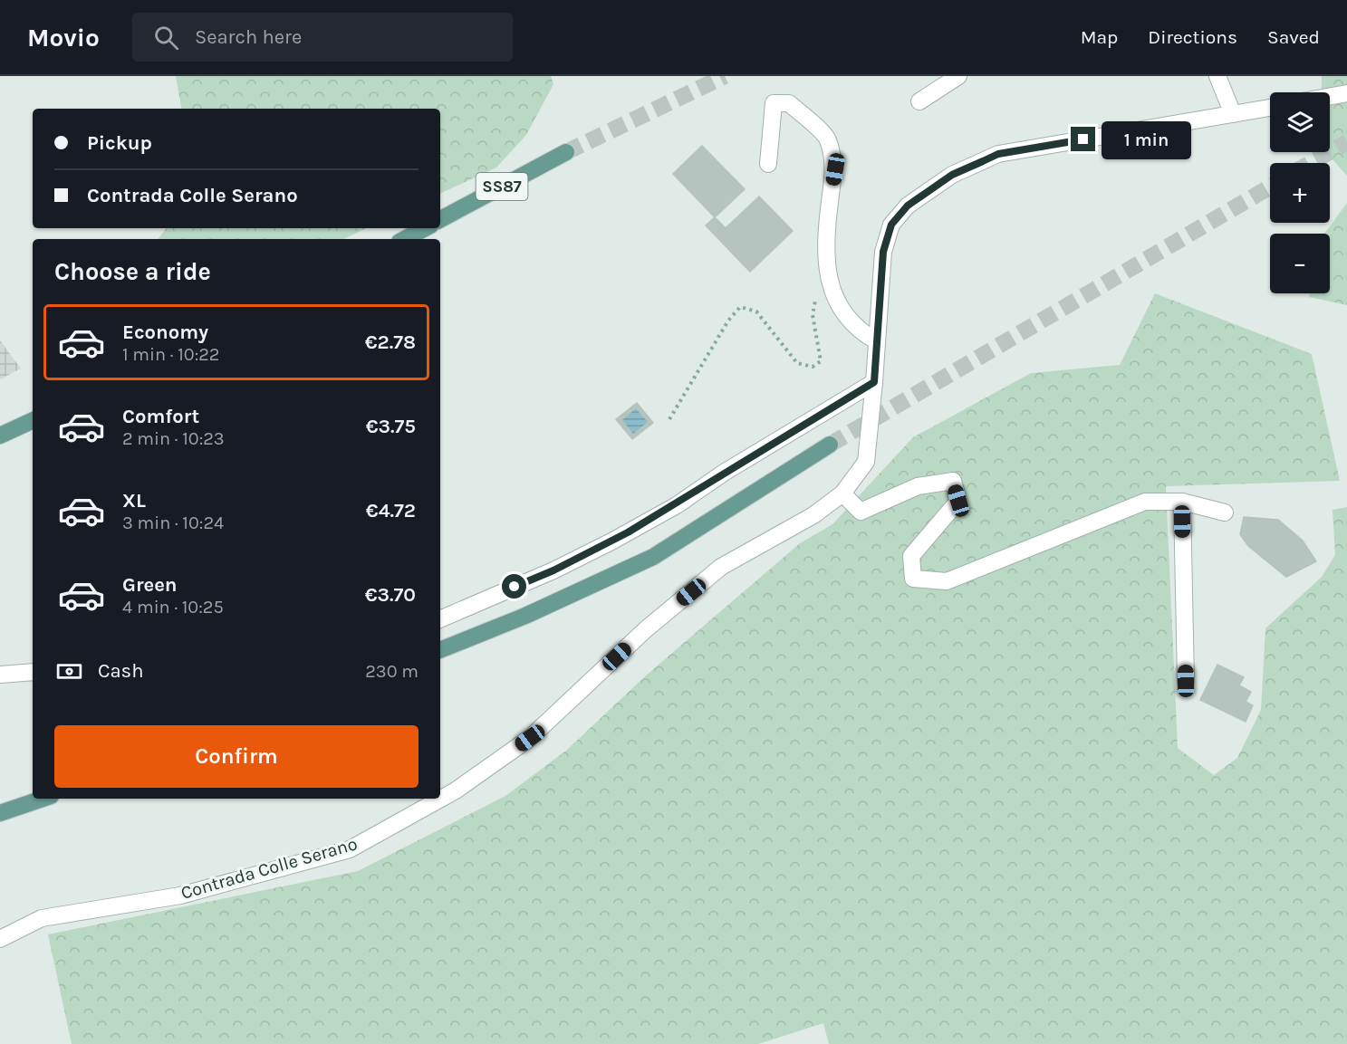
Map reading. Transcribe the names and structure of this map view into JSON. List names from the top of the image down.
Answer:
{
  "streets": {
    "main road": ["SS87"],
    "street": ["Contrada Colle Serano"]
  },
  "page": {
    "header": "Movio",
    "search": "Search here",
    "nav": ["Map", "Directions", "Saved"],
    "map_buttons": ["+", "−"],
    "banner": ["Pickup", "Contrada Colle Serano"],
    "bubble": "1 min",
    "heading": "Choose a ride",
    "list": [
      {
        "name": "Economy",
        "note": "1 min · 10:22",
        "value": "€2.78"
      },
      {
        "name": "Comfort",
        "note": "2 min · 10:23",
        "value": "€3.75"
      },
      {
        "name": "XL",
        "note": "3 min · 10:24",
        "value": "€4.72"
      },
      {
        "name": "Green",
        "note": "4 min · 10:25",
        "value": "€3.70"
      }
    ],
    "pay": ["Cash", "230 m"],
    "buttons": "Confirm"
  }
}
